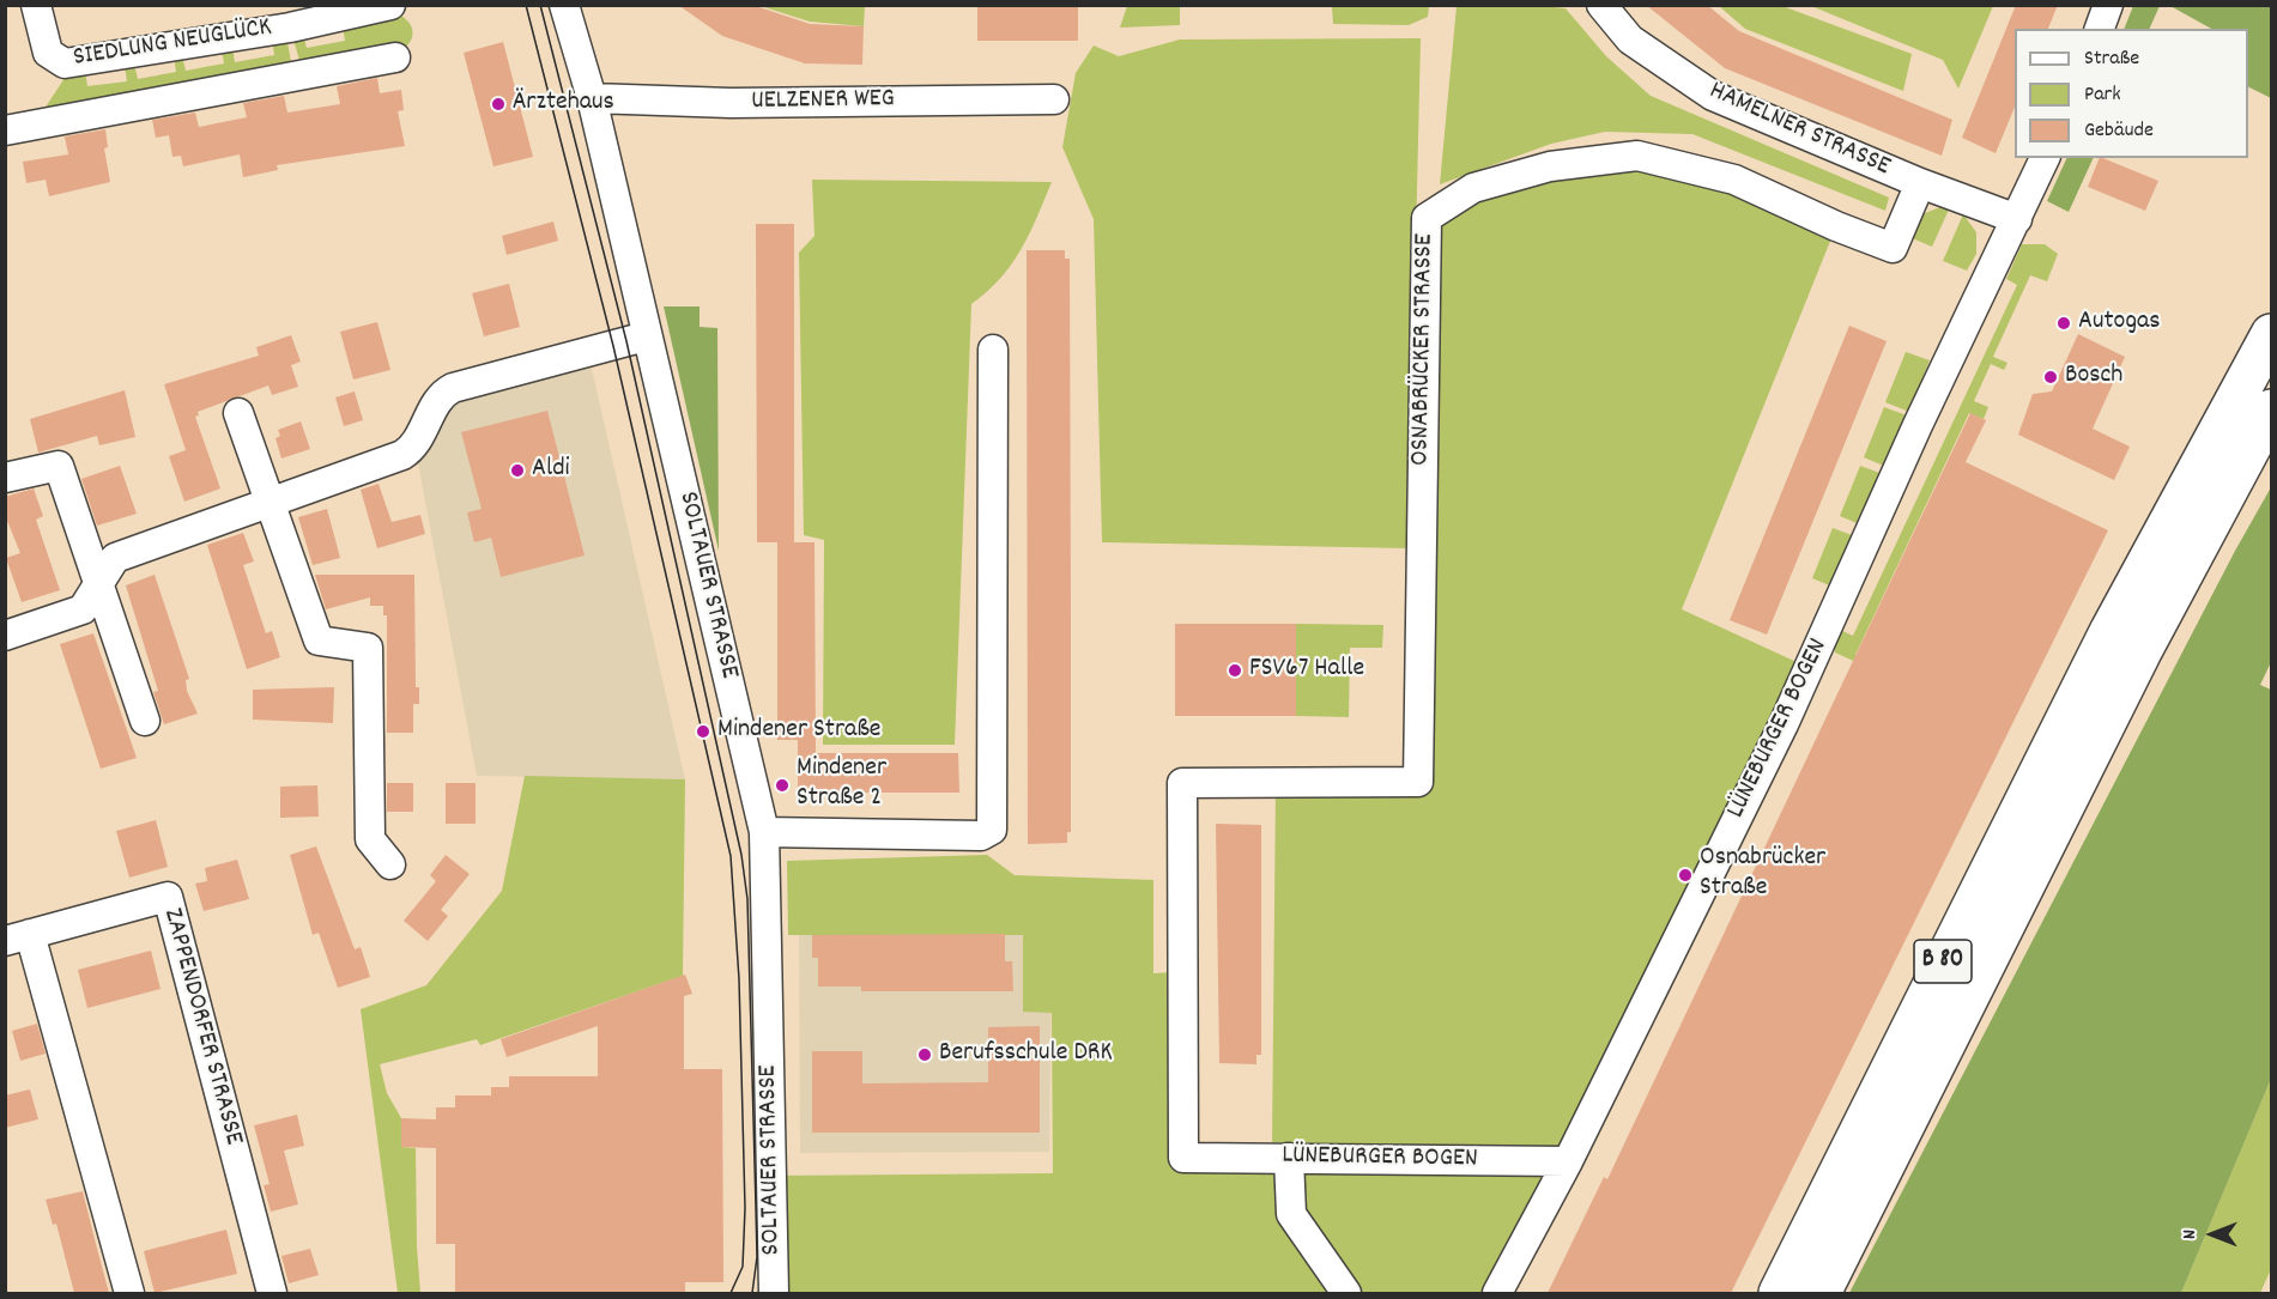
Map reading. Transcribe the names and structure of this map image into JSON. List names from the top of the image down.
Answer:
{
  "streets": {
    "highway": ["B 80"],
    "street": [
      "SIEDLUNG NEUGLÜCK",
      "UELZENER WEG",
      "HAMELNER STRASSE",
      "OSNABRÜCKER STRASSE",
      "SOLTAUER STRASSE",
      "LÜNEBURGER BOGEN",
      "ZAPPENDORFER STRASSE"
    ]
  },
  "crossings": [
    ["UELZENER WEG", "SOLTAUER STRASSE"],
    ["HAMELNER STRASSE", "OSNABRÜCKER STRASSE"],
    ["HAMELNER STRASSE", "LÜNEBURGER BOGEN"],
    ["OSNABRÜCKER STRASSE", "LÜNEBURGER BOGEN"]
  ],
  "places": [
    "Ärztehaus",
    "Autogas",
    "Bosch",
    "Aldi",
    "FSV67 Halle",
    "Mindener Straße",
    "Mindener Straße 2",
    "Osnabrücker Straße",
    "Berufsschule DRK"
  ],
  "legend": ["Straße", "Park", "Gebäude"],
  "north": "left"
}
